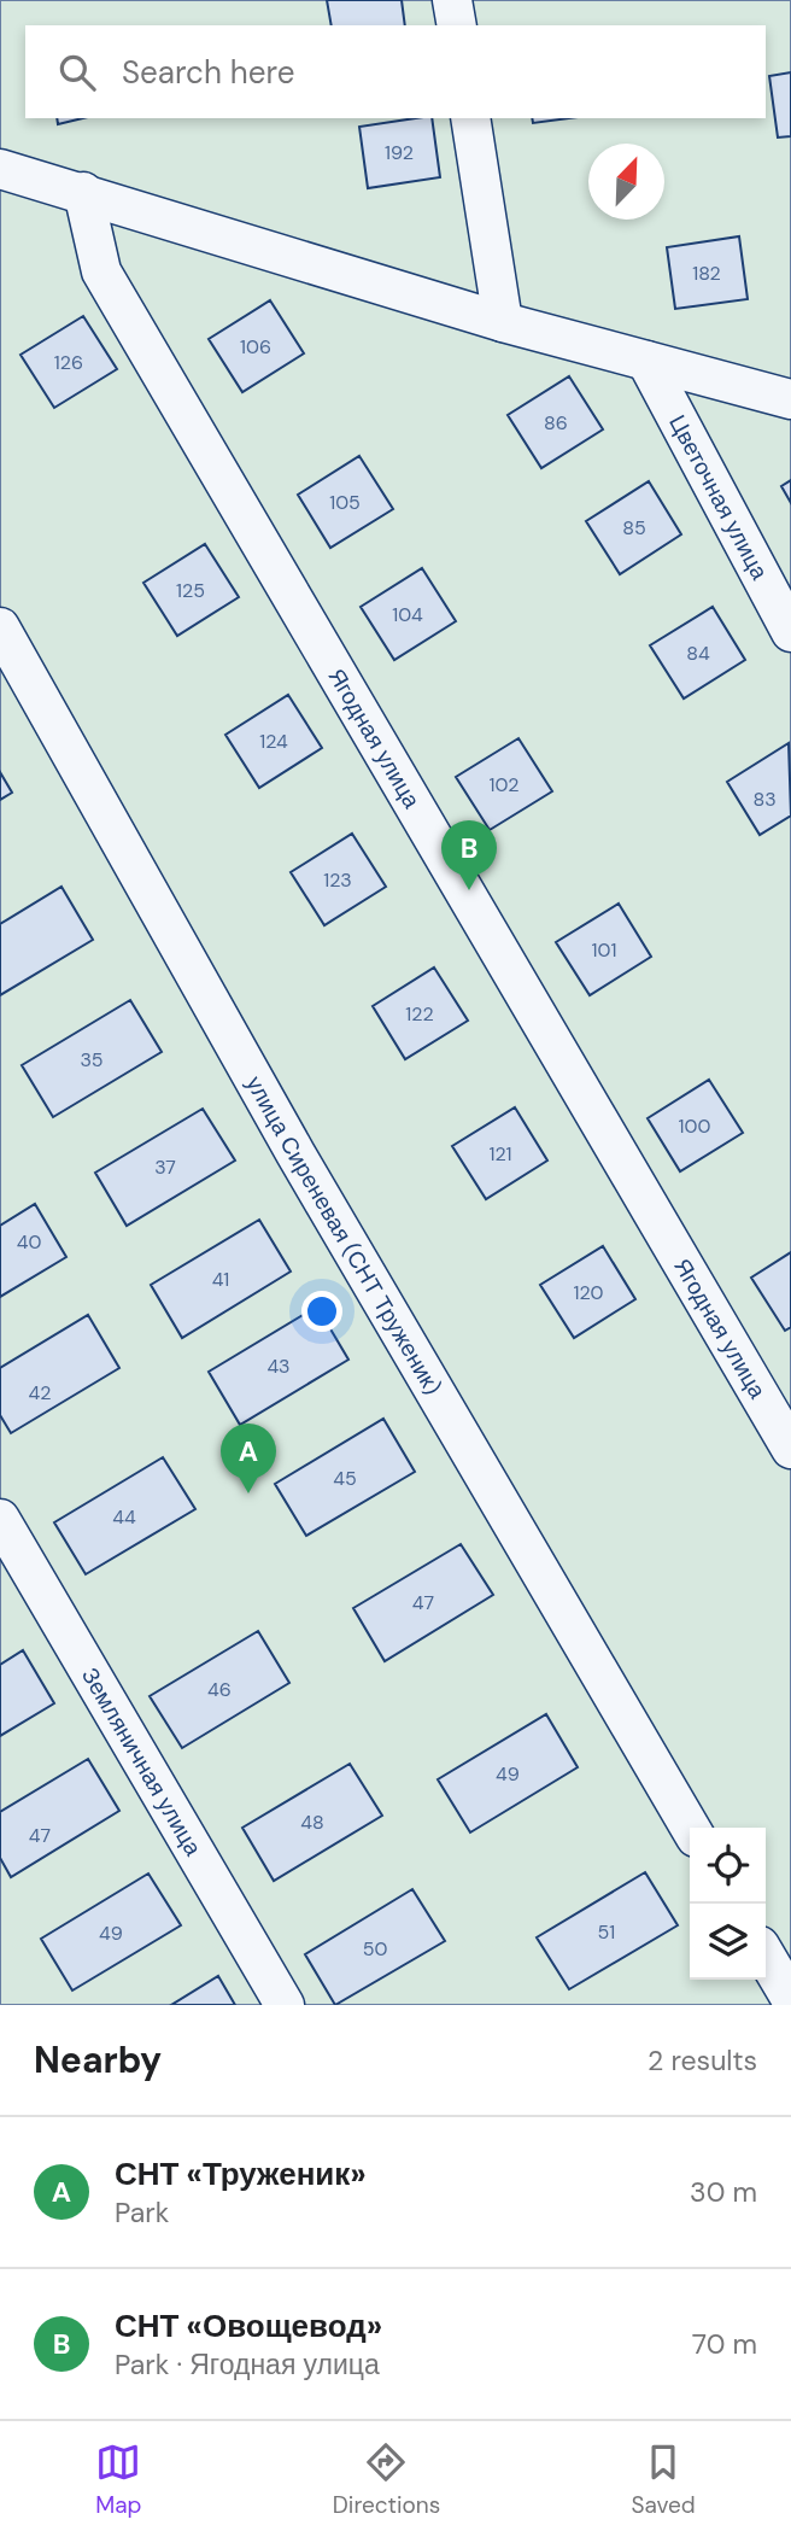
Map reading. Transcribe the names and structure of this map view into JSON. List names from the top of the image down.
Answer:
{
  "streets": {
    "street": [
      "Цветочная улица",
      "Ягодная улица",
      "улица Сиреневая (СНТ Труженик)",
      "Земляничная улица"
    ]
  },
  "house_numbers": [
    "192",
    "182",
    "106",
    "126",
    "86",
    "105",
    "85",
    "125",
    "104",
    "84",
    "124",
    "102",
    "83",
    "123",
    "101",
    "122",
    "35",
    "100",
    "121",
    "37",
    "40",
    "41",
    "120",
    "43",
    "42",
    "45",
    "44",
    "47",
    "46",
    "49",
    "48",
    "47",
    "51",
    "49",
    "50"
  ],
  "north": "top right",
  "page": {
    "search": "Search here",
    "pins": ["B", "A"],
    "heading": ["Nearby", "2 results"],
    "list": [
      {
        "mark": "A",
        "name": "СНТ «Труженик»",
        "note": "Park",
        "value": "30 m"
      },
      {
        "mark": "B",
        "name": "СНТ «Овощевод»",
        "note": "Park · Ягодная улица",
        "value": "70 m"
      }
    ],
    "nav": ["Map", "Directions", "Saved"]
  }
}
